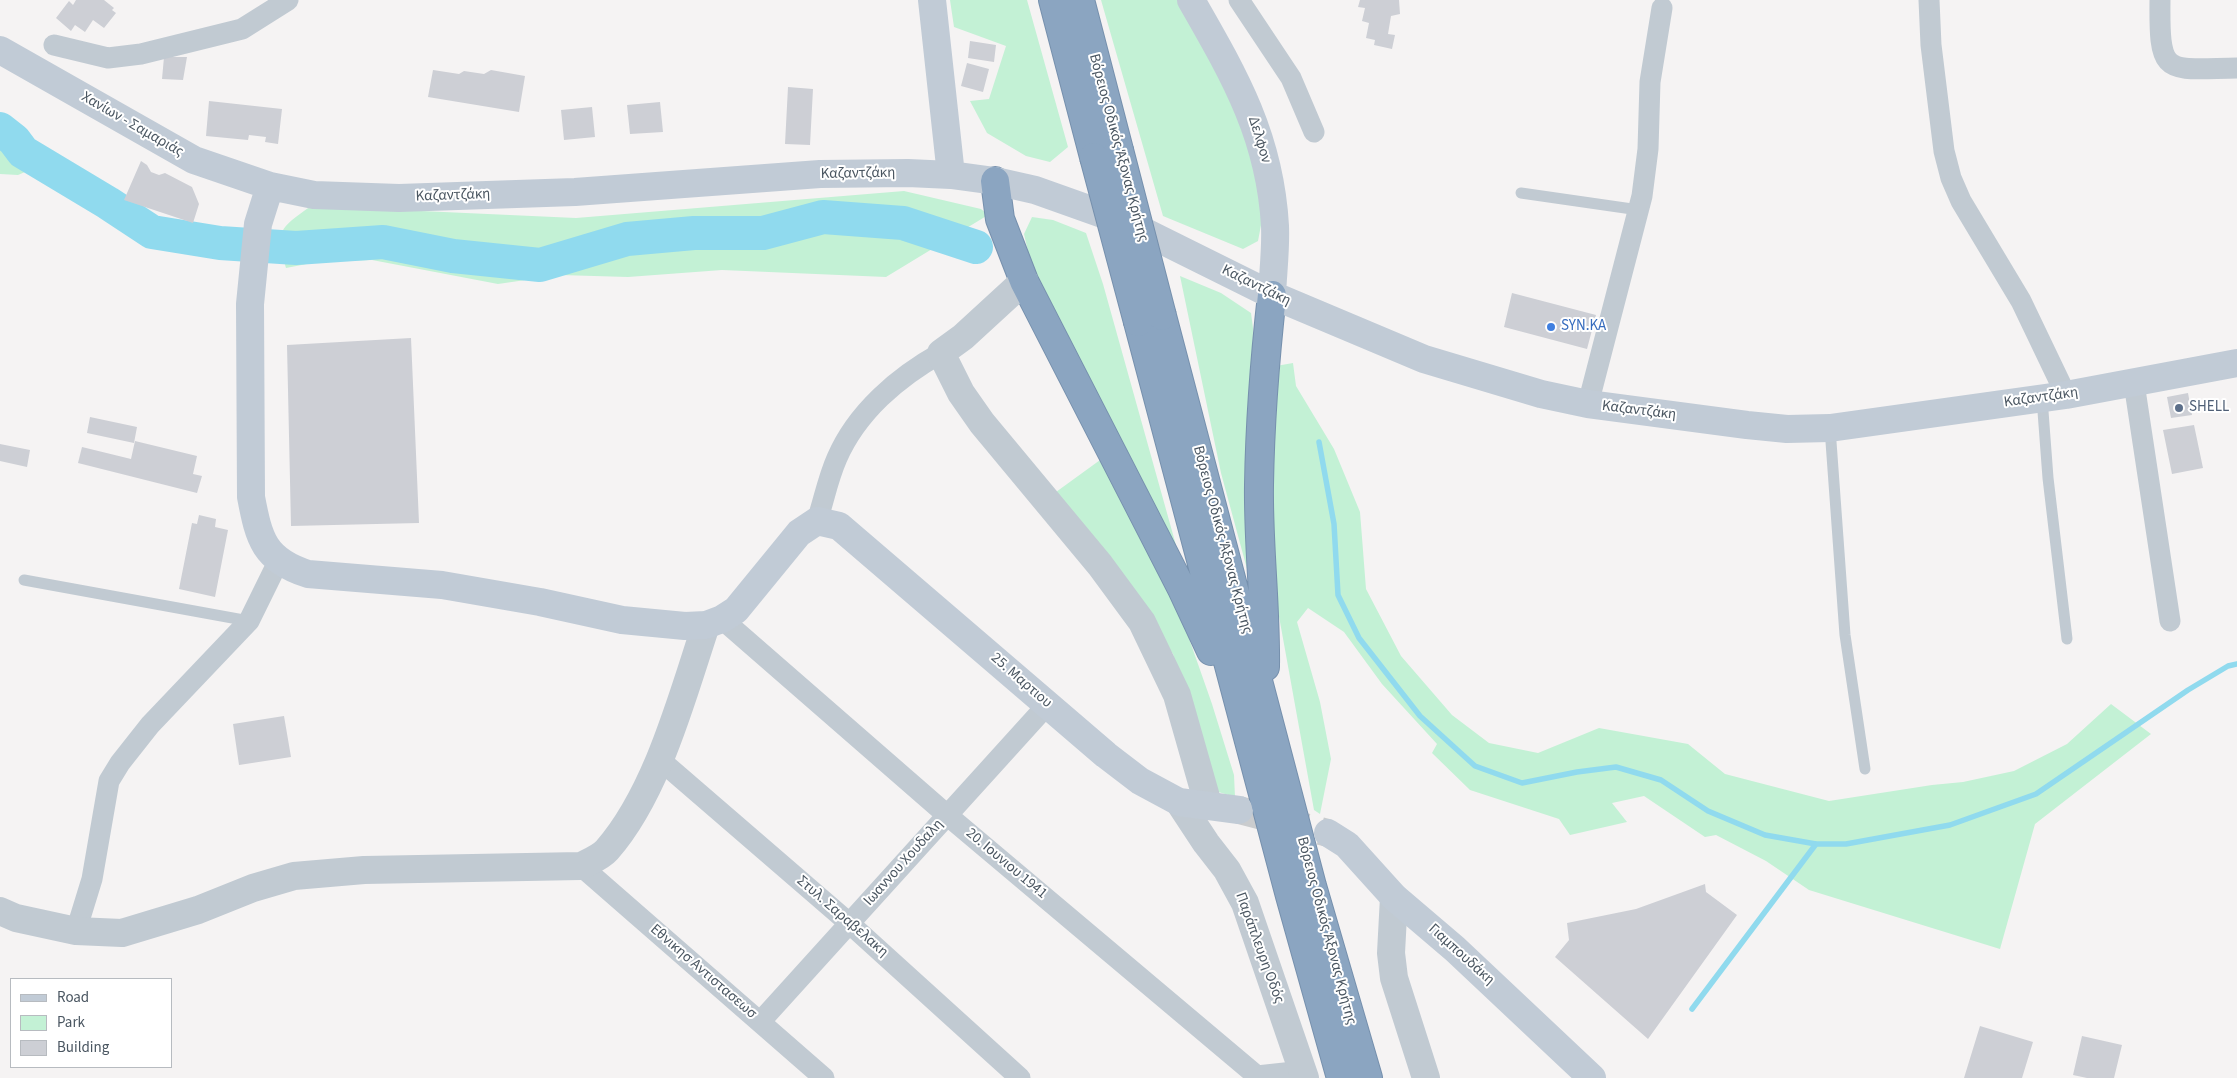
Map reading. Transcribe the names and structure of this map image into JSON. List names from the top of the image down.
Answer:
{
  "streets": {
    "highway": ["Βόρειος Οδικός Άξονας Κρήτης"],
    "main road": [
      "Χανίων - Σαμαριάς",
      "Δελφον",
      "Καζαντζάκη",
      "25. Μαρτιου",
      "Γιαμπουδάκη"
    ],
    "street": [
      "Ιωαννου Χουδαλη",
      "20. Ιουνιου 1941",
      "Στυλ. Σαραβελακη",
      "Παράπλευρη Οδός",
      "Εθνικησ Αντιστασεωσ"
    ]
  },
  "crossings": [
    ["Χανίων - Σαμαριάς", "Καζαντζάκη"],
    ["Δελφον", "Καζαντζάκη"],
    ["25. Μαρτιου", "Ιωαννου Χουδαλη"],
    ["25. Μαρτιου", "Παράπλευρη Οδός"],
    ["Ιωαννου Χουδαλη", "20. Ιουνιου 1941"],
    ["Ιωαννου Χουδαλη", "Στυλ. Σαραβελακη"],
    ["Ιωαννου Χουδαλη", "Εθνικησ Αντιστασεωσ"],
    ["20. Ιουνιου 1941", "Παράπλευρη Οδός"]
  ],
  "places": ["SYN.KA", "SHELL"],
  "legend": ["Road", "Park", "Building"]
}
